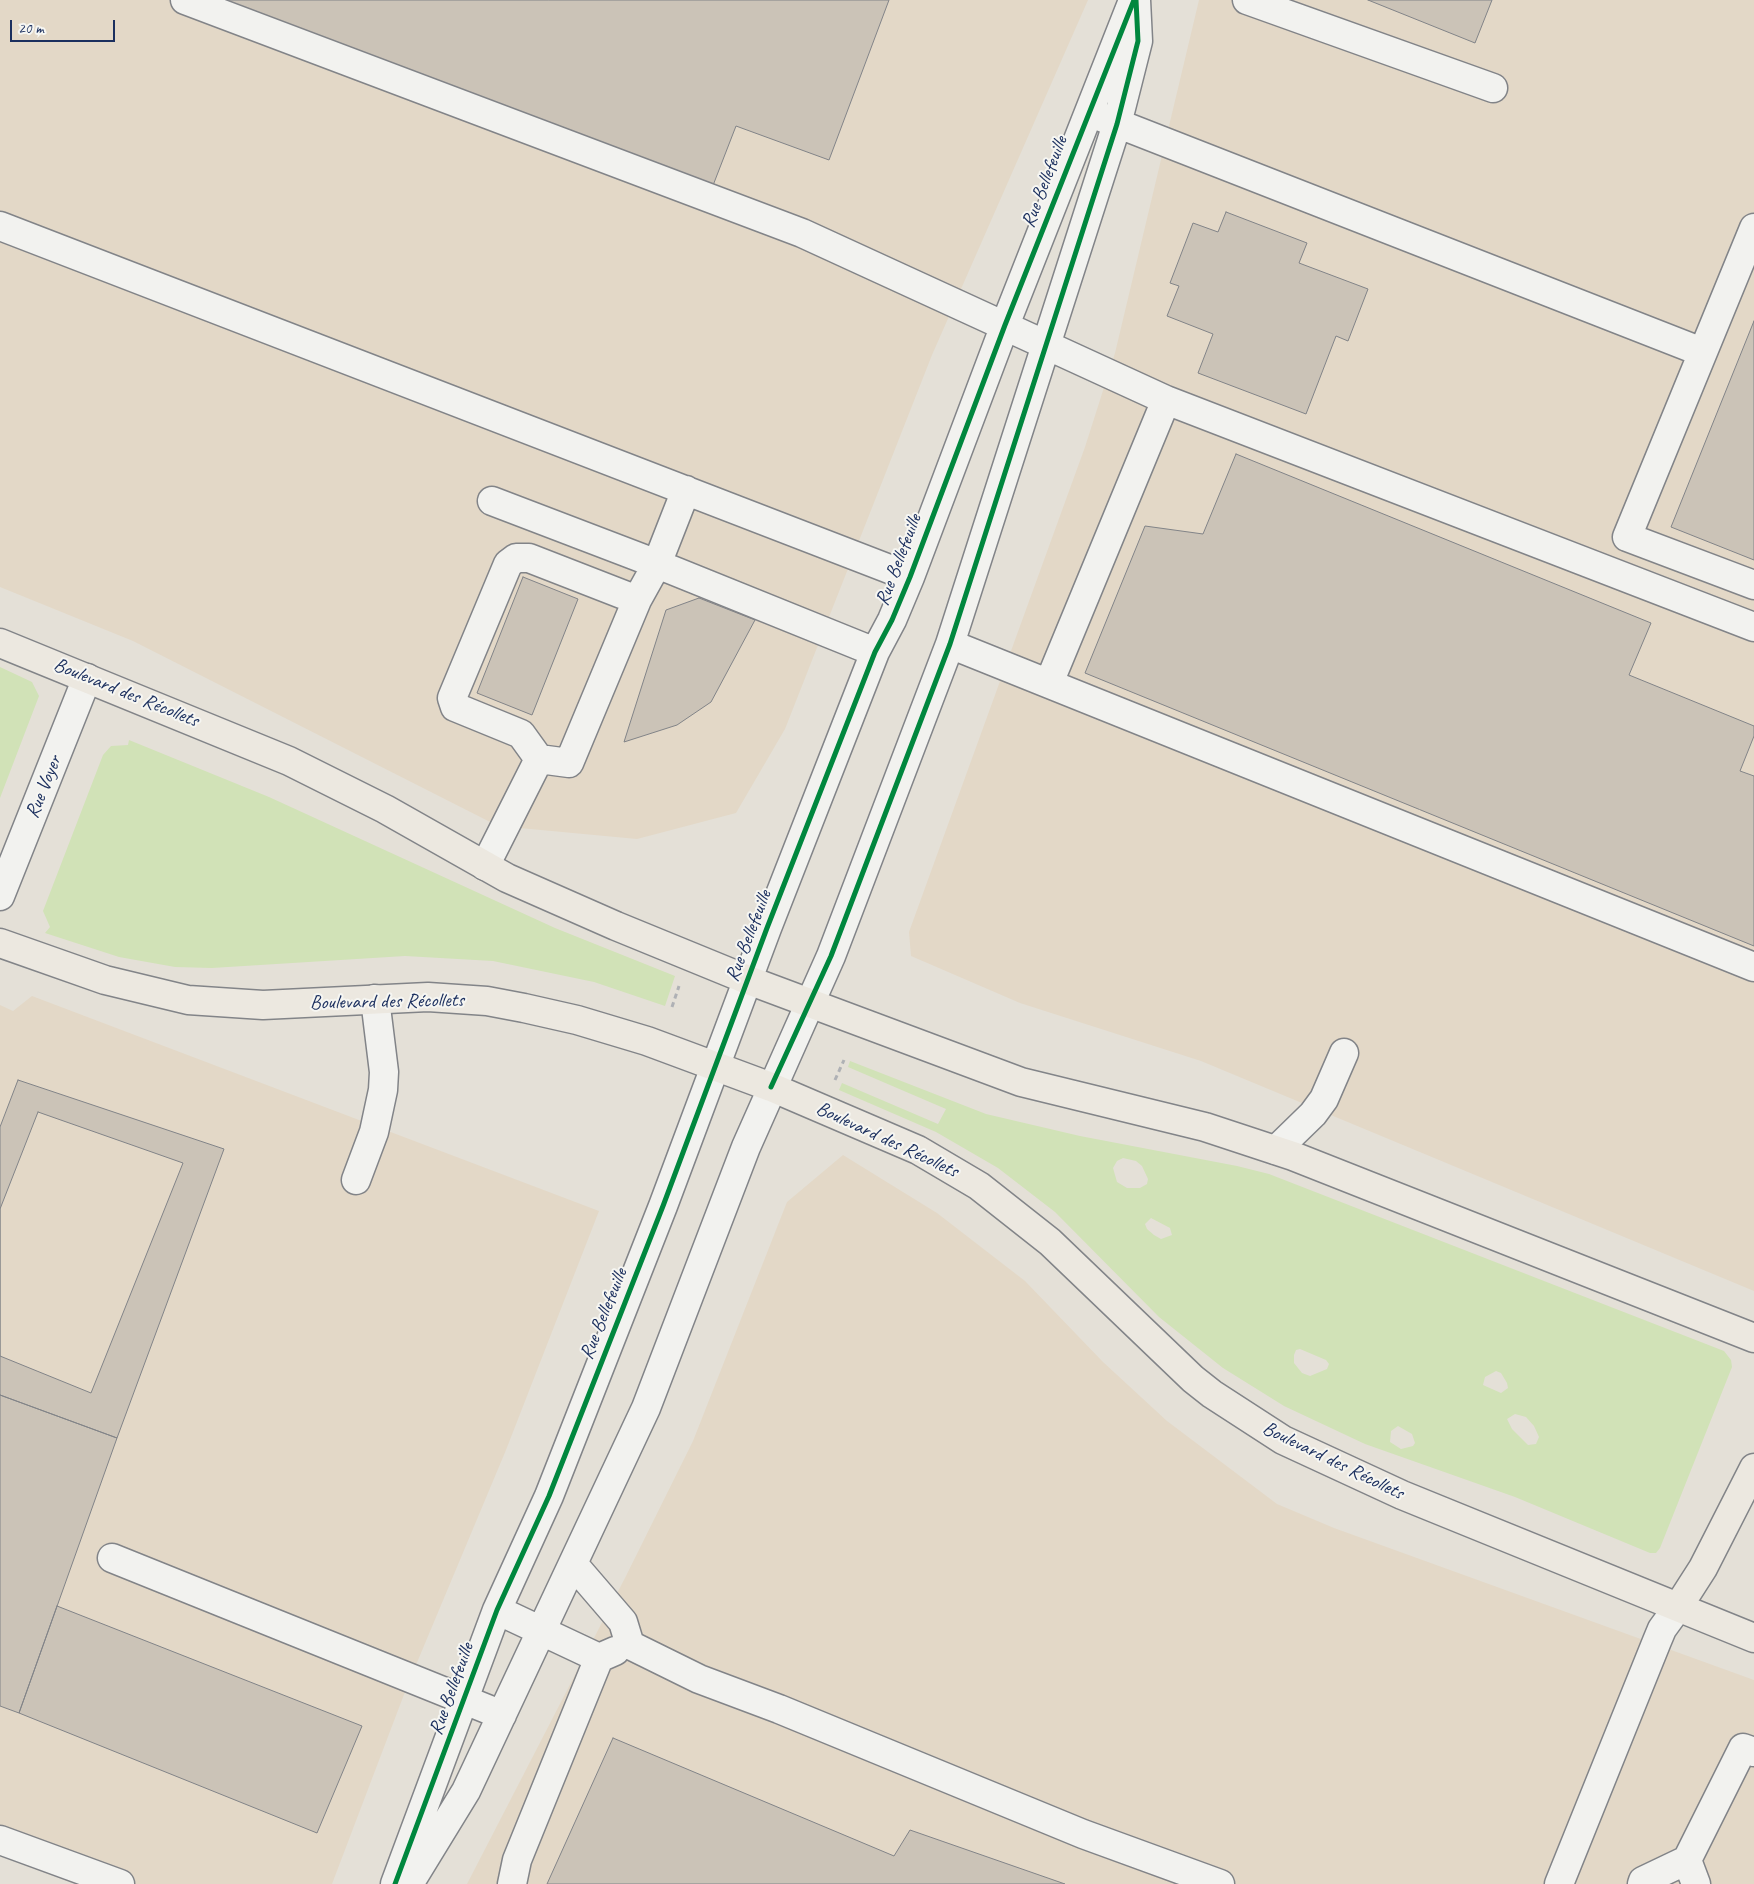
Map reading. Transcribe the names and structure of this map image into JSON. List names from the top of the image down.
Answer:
{
  "streets": {
    "main road": ["Boulevard des Récollets"],
    "street": ["Rue Bellefeuille", "Rue Voyer"]
  },
  "crossings": [
    ["Rue Bellefeuille", "Boulevard des Récollets"],
    ["Boulevard des Récollets", "Rue Voyer"]
  ],
  "scale_bar": "20 m"
}
